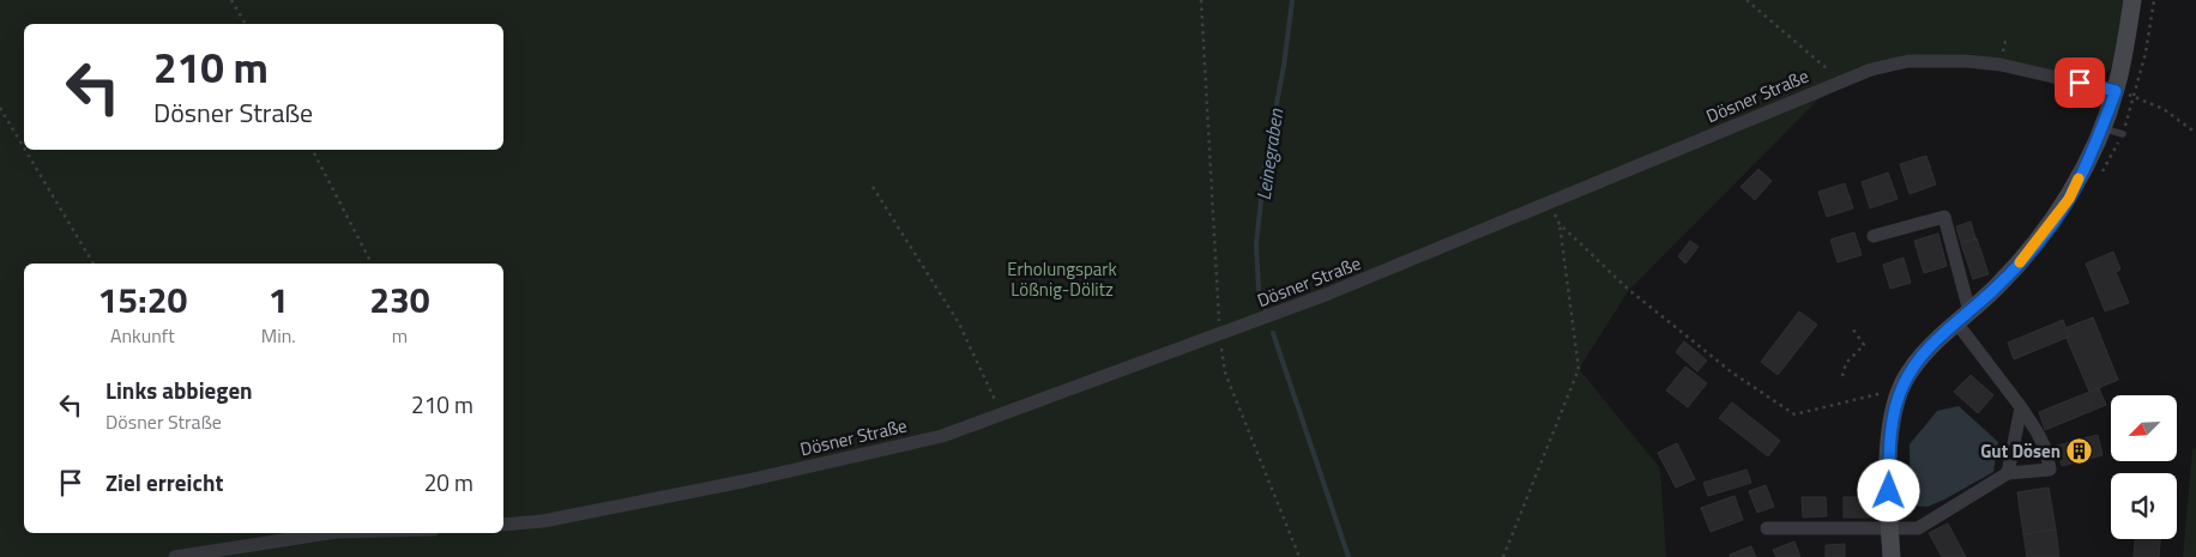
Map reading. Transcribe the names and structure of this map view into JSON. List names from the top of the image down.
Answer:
{
  "streets": {
    "street": ["Dösner Straße"]
  },
  "water": ["Leinegraben"],
  "parks": ["Erholungspark Lößnig-Dölitz"],
  "places": {
    "building": ["Gut Dösen"]
  },
  "north": "bottom left",
  "page": {
    "turn": ["210 m", "Dösner Straße"],
    "eta": [
      "15:20",
      "Ankunft",
      "1",
      "Min.",
      "230",
      "m"
    ],
    "list": [
      {
        "name": "Links abbiegen",
        "note": "Dösner Straße",
        "value": "210 m"
      },
      {
        "name": "Ziel erreicht",
        "value": "20 m"
      }
    ]
  }
}
